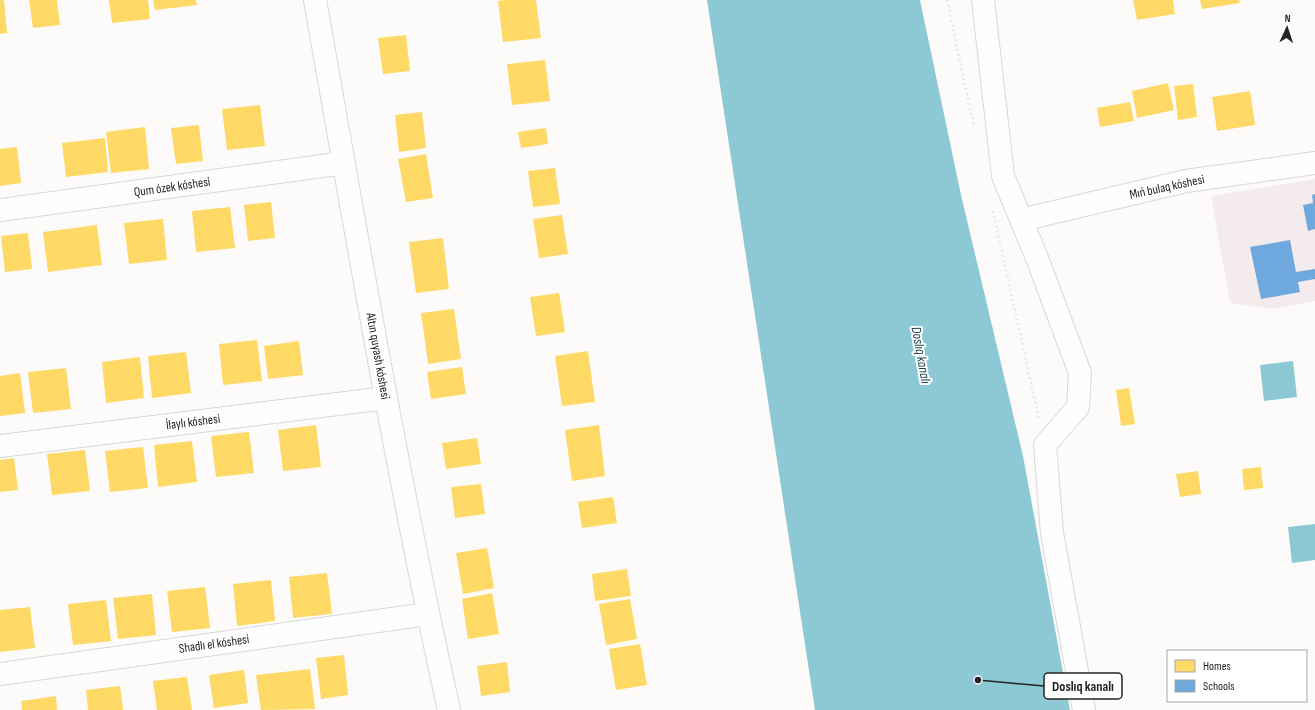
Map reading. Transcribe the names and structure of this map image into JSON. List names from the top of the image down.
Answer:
{
  "streets": {
    "street": [
      "Qum ózek kóshesi",
      "Mıń bulaq kóshesi",
      "Altın quyash kóshesi",
      "Ílaylı kóshesi",
      "Shadlı el kóshesi"
    ]
  },
  "crossings": [
    ["Qum ózek kóshesi", "Altın quyash kóshesi"],
    ["Altın quyash kóshesi", "Ílaylı kóshesi"],
    ["Altın quyash kóshesi", "Shadlı el kóshesi"]
  ],
  "water": ["Doslıq kanalı"],
  "places": ["Doslıq kanalı"],
  "legend": ["Homes", "Schools"],
  "north": "top"
}
